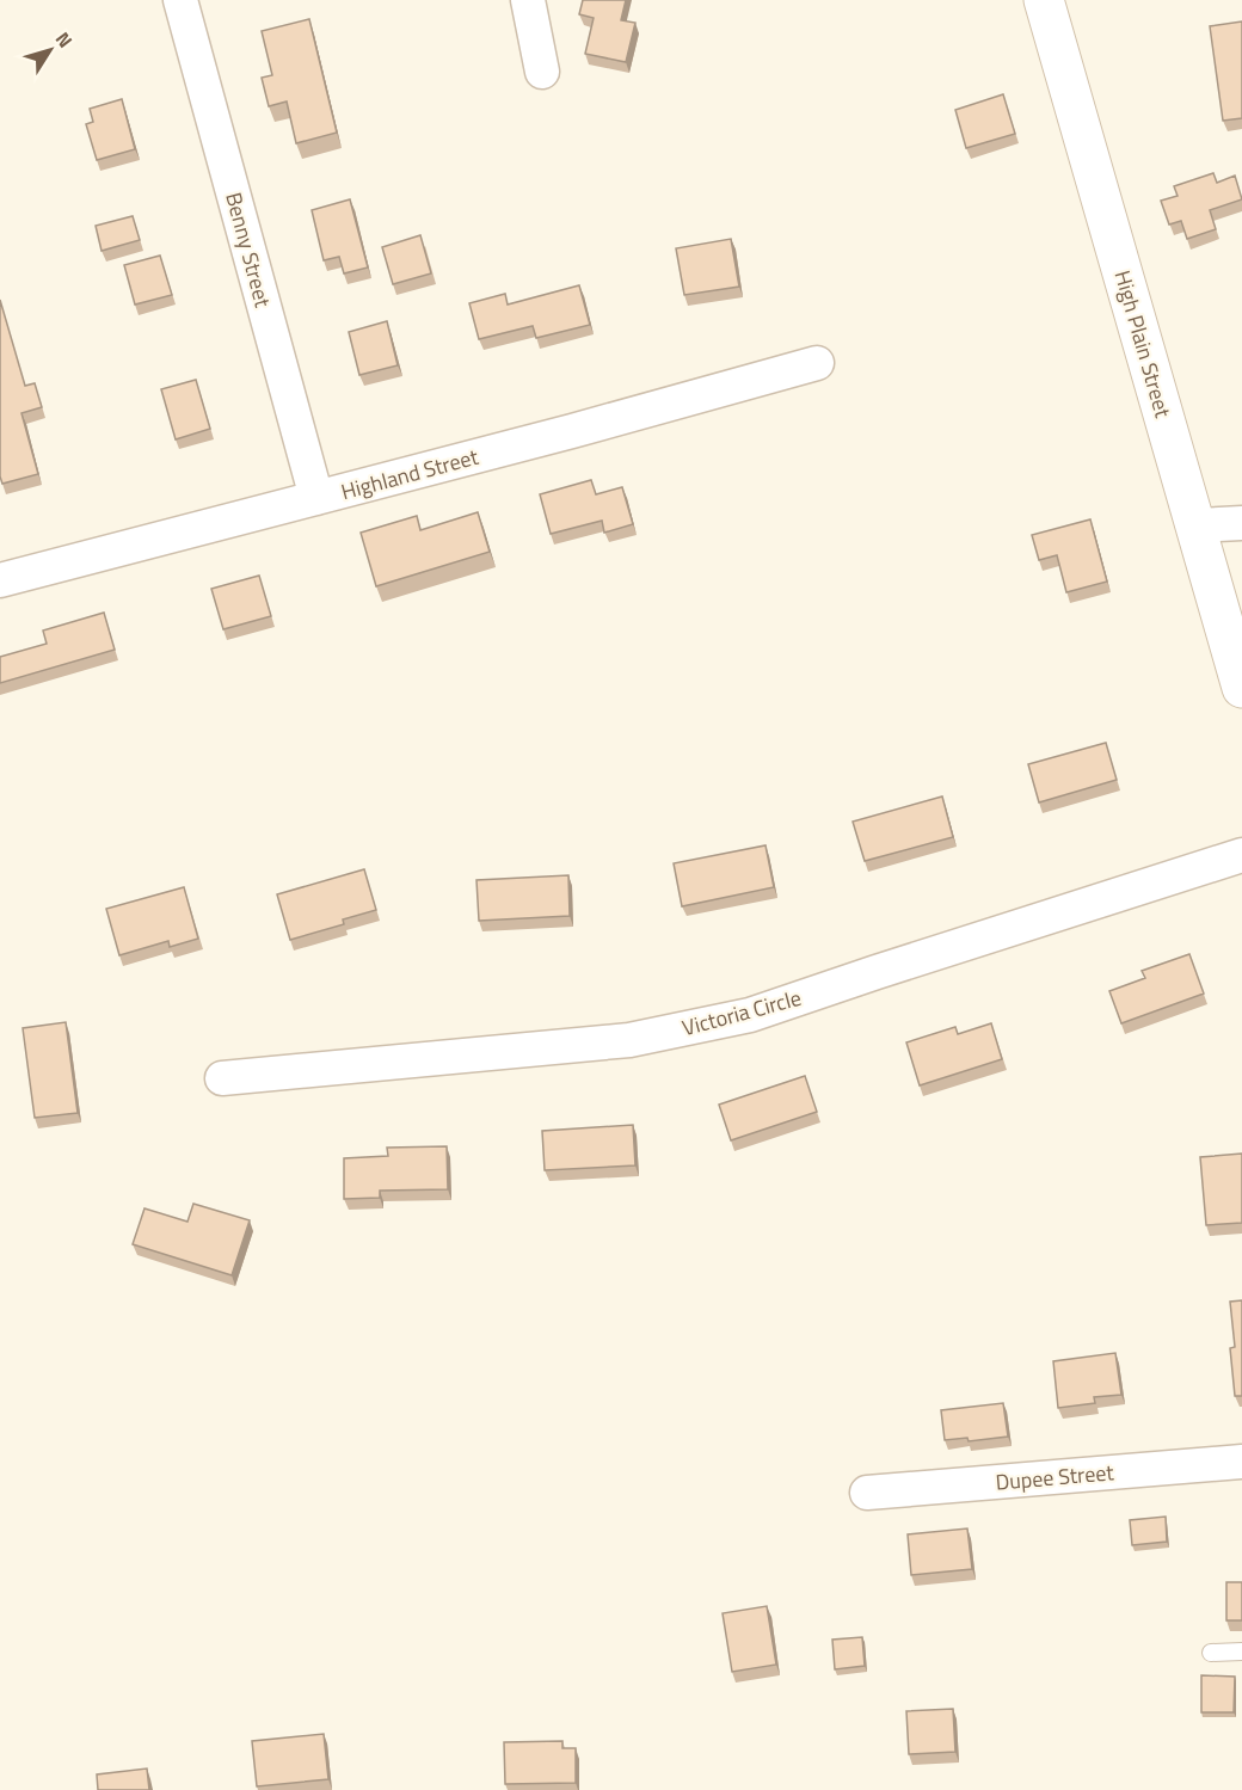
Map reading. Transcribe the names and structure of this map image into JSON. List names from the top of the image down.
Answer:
{
  "streets": {
    "main road": ["High Plain Street"],
    "street": [
      "Benny Street",
      "Highland Street",
      "Victoria Circle",
      "Dupee Street"
    ]
  },
  "crossings": [
    ["Benny Street", "Highland Street"]
  ],
  "north": "top right"
}
